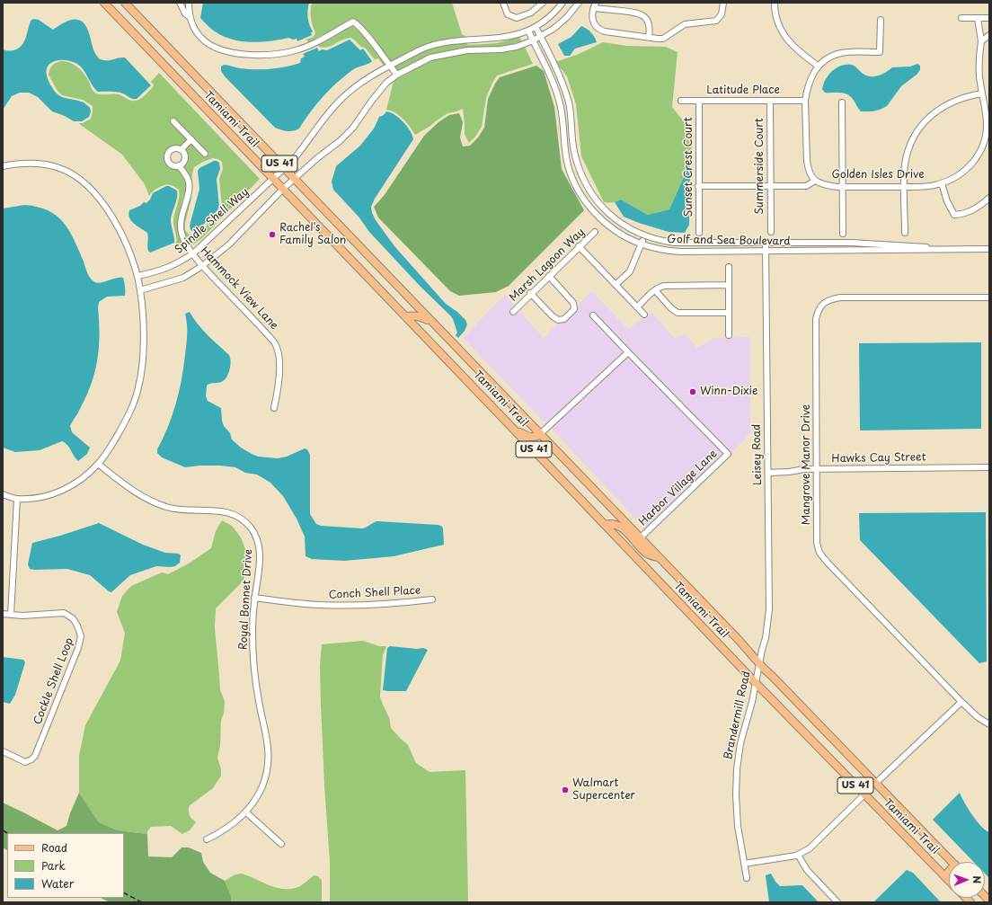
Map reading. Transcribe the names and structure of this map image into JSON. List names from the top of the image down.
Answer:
{
  "streets": {
    "main road": ["Tamiami Trail", "US 41"],
    "street": [
      "Latitude Place",
      "Summerside Court",
      "Sunset Crest Court",
      "Golden Isles Drive",
      "Spindle Shell Way",
      "Golf and Sea Boulevard",
      "Marsh Lagoon Way",
      "Hammock View Lane",
      "Leisey Road",
      "Hawks Cay Street",
      "Mangrove Manor Drive",
      "Harbor Village Lane",
      "Conch Shell Place",
      "Royal Bonnet Drive",
      "Cockle Shell Loop",
      "Brandermill Road"
    ]
  },
  "crossings": [
    ["Latitude Place", "Summerside Court"],
    ["Latitude Place", "Sunset Crest Court"],
    ["Tamiami Trail", "Spindle Shell Way"],
    ["Tamiami Trail", "Leisey Road"],
    ["Tamiami Trail", "Harbor Village Lane"],
    ["Tamiami Trail", "Brandermill Road"],
    ["Spindle Shell Way", "Golf and Sea Boulevard"],
    ["Spindle Shell Way", "Hammock View Lane"],
    ["Golf and Sea Boulevard", "Leisey Road"],
    ["Leisey Road", "Hawks Cay Street"],
    ["Leisey Road", "Brandermill Road"],
    ["Hawks Cay Street", "Mangrove Manor Drive"],
    ["Conch Shell Place", "Royal Bonnet Drive"]
  ],
  "places": ["Rachel's Family Salon", "Winn-Dixie", "Walmart Supercenter"],
  "legend": ["Road", "Park", "Water"],
  "north": "right"
}
